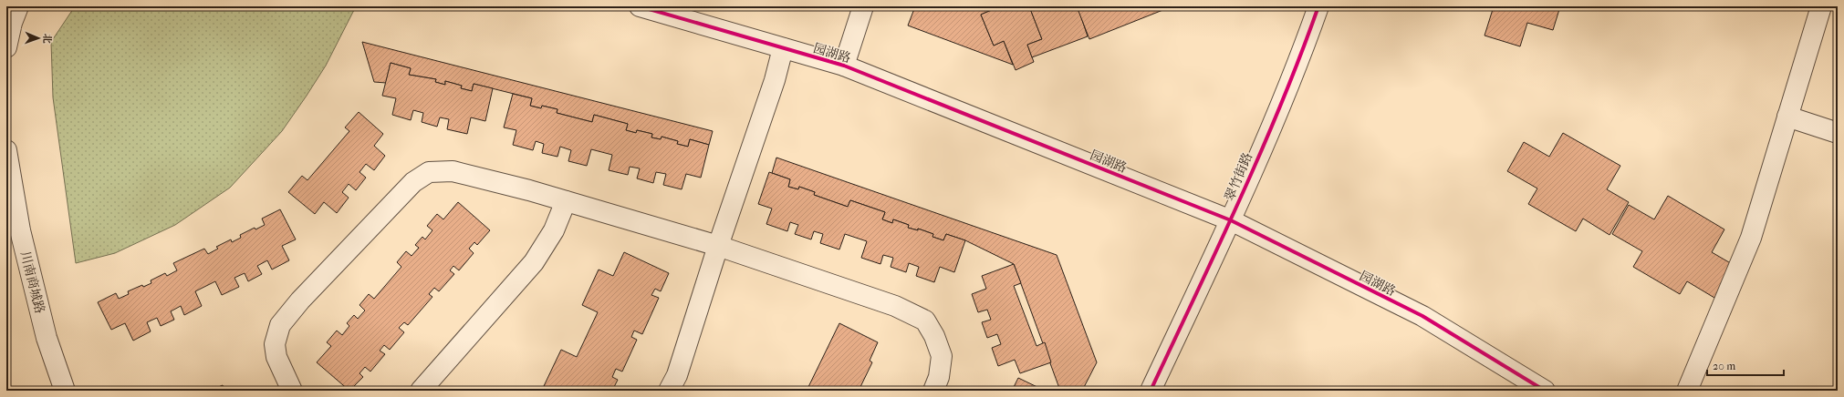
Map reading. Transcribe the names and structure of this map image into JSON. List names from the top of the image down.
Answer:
{
  "streets": {
    "street": ["园湖路", "翠竹街路", "川南商城路"]
  },
  "crossings": [
    ["园湖路", "翠竹街路"]
  ],
  "scale_bar": "20 m",
  "north": "right"
}
